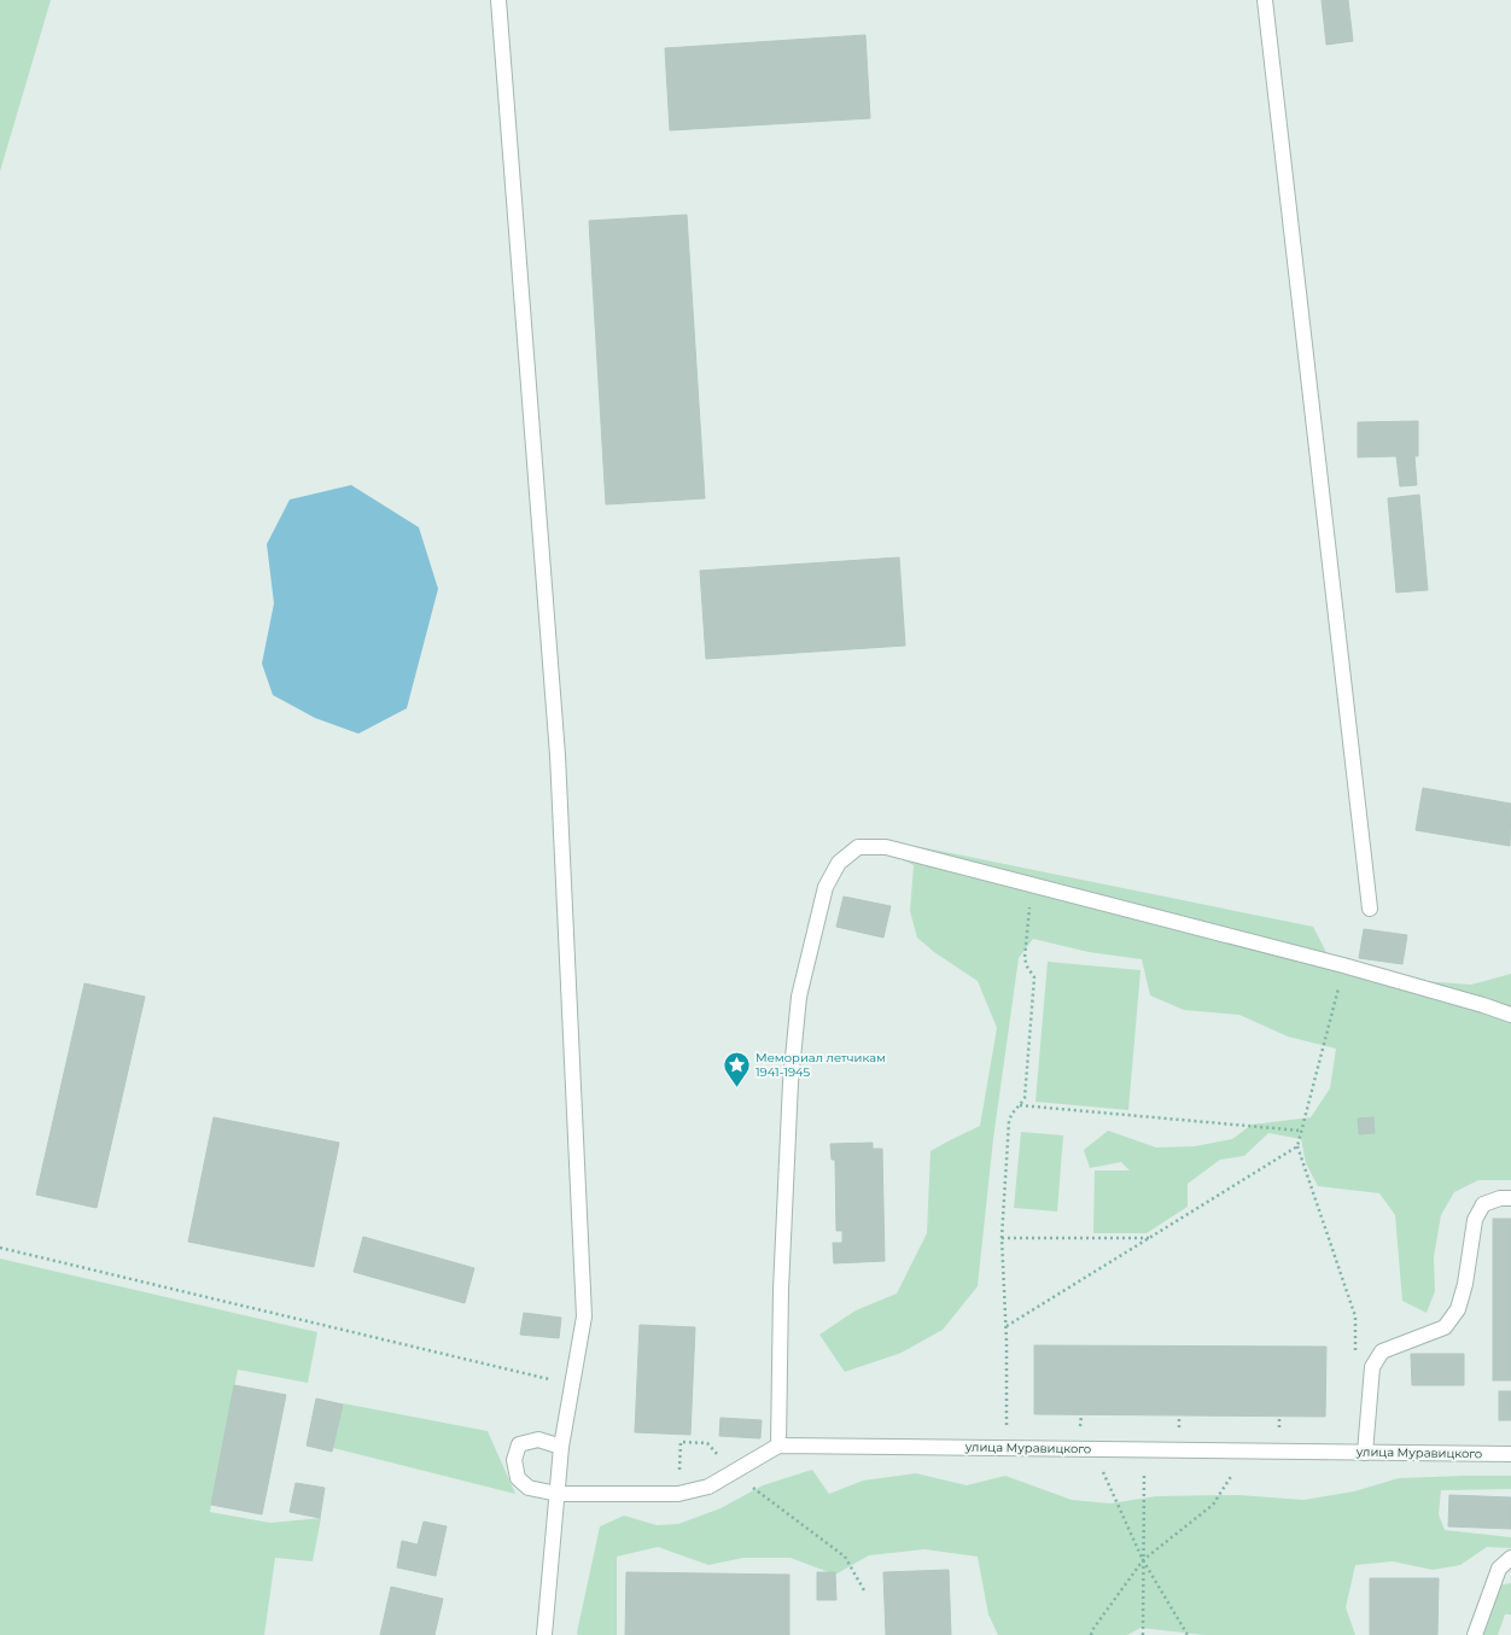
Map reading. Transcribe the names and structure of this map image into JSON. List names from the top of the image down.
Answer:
{
  "streets": {
    "street": ["улица Муравицкого"]
  },
  "places": {
    "place": ["Мемориал летчикам 1941-1945"]
  }
}
